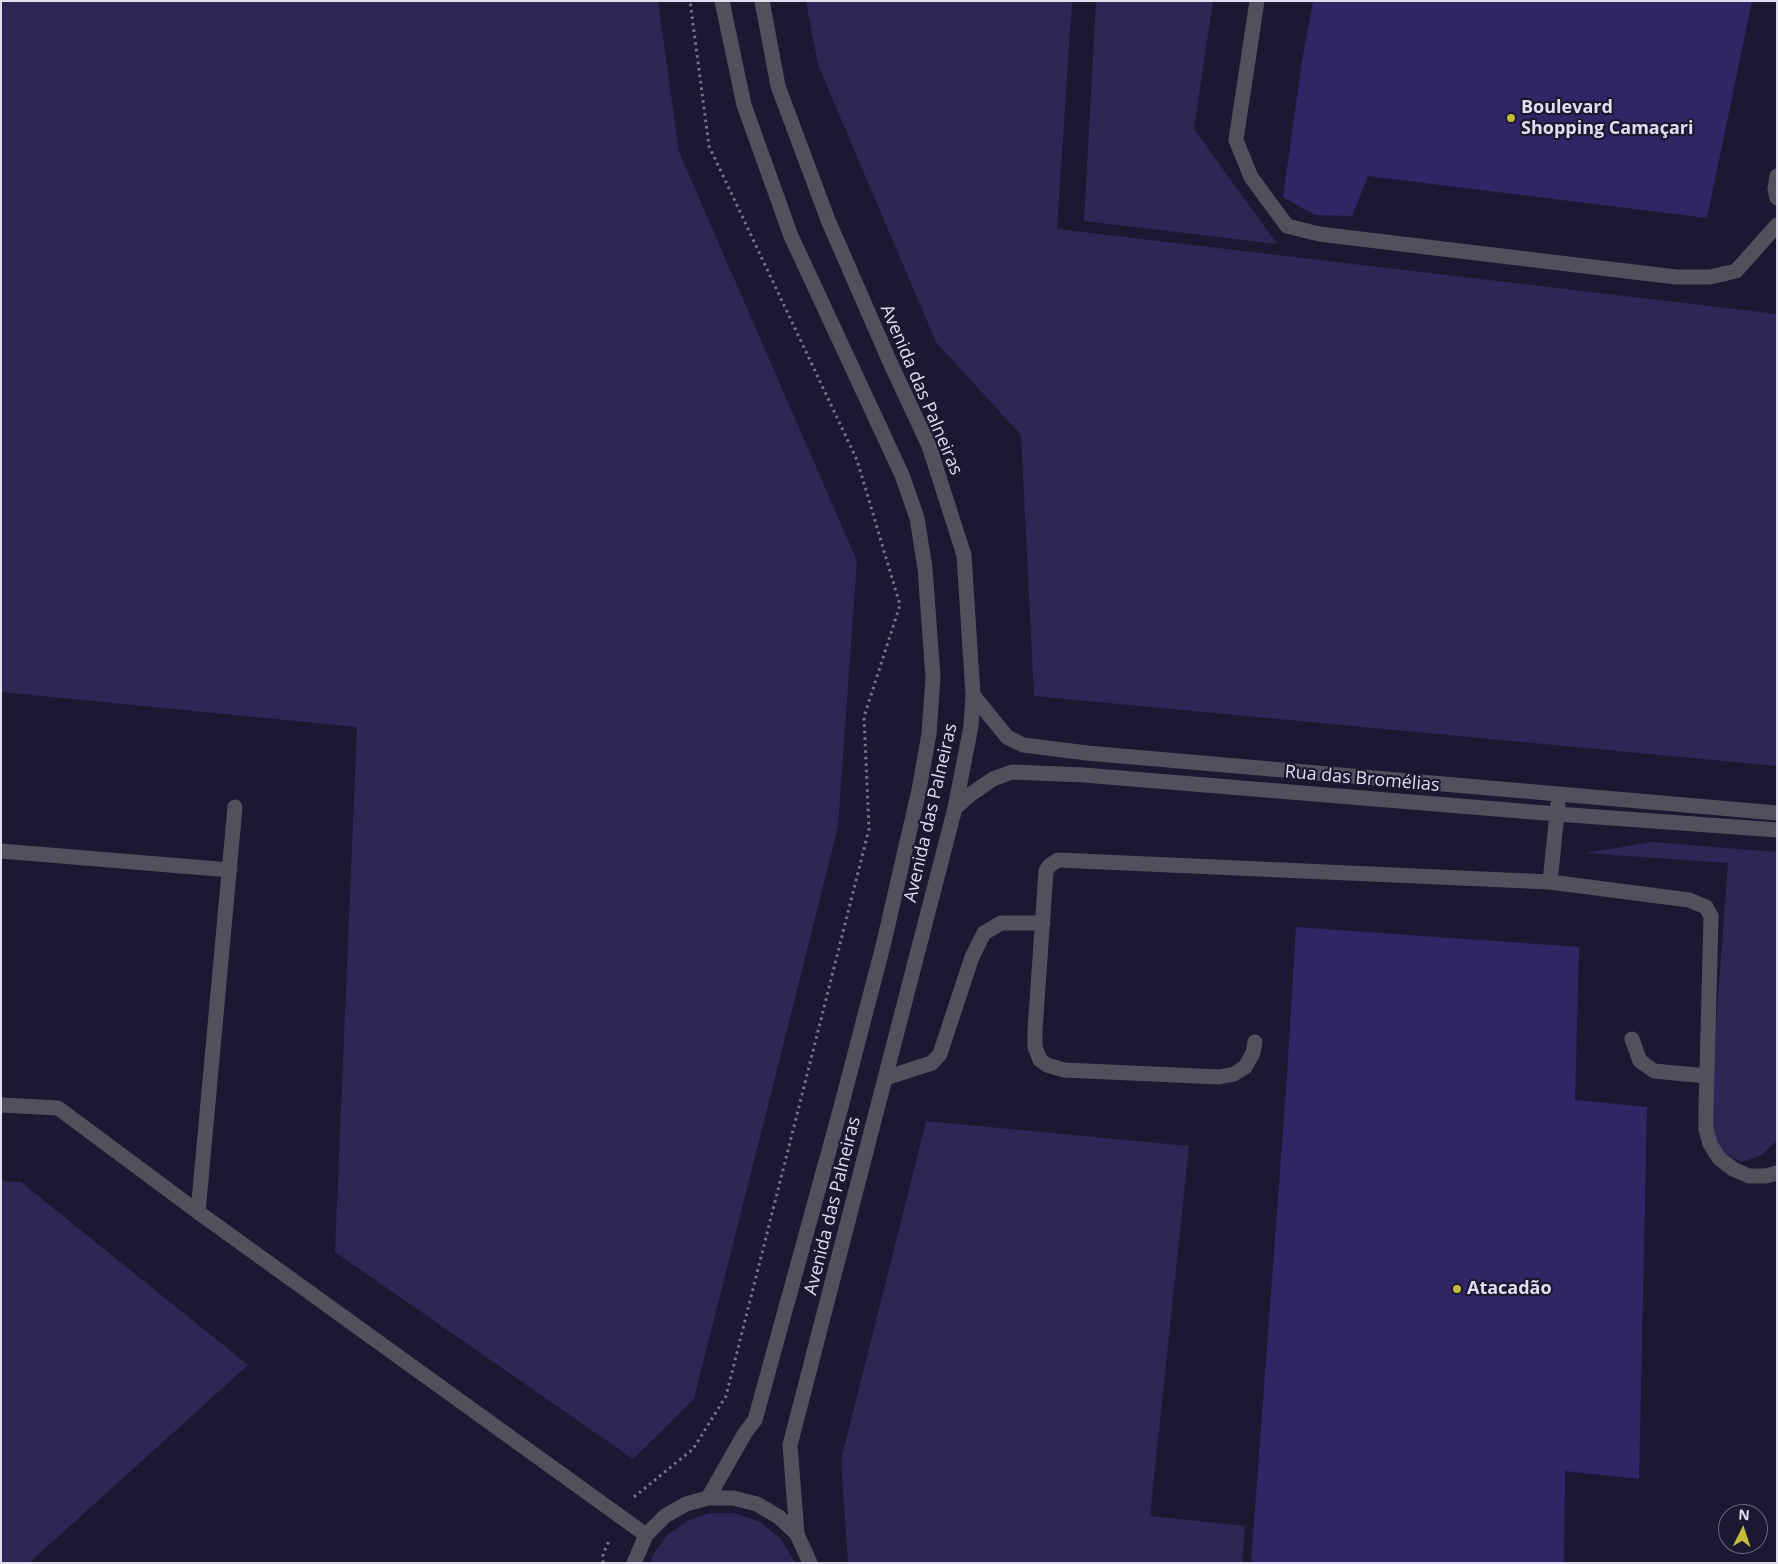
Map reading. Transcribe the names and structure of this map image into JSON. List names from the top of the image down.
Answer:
{
  "streets": {
    "street": ["Avenida das Palneiras", "Rua das Bromélias"]
  },
  "crossings": [
    ["Avenida das Palneiras", "Rua das Bromélias"]
  ],
  "places": ["Boulevard Shopping Camaçari", "Atacadão"],
  "north": "top"
}
